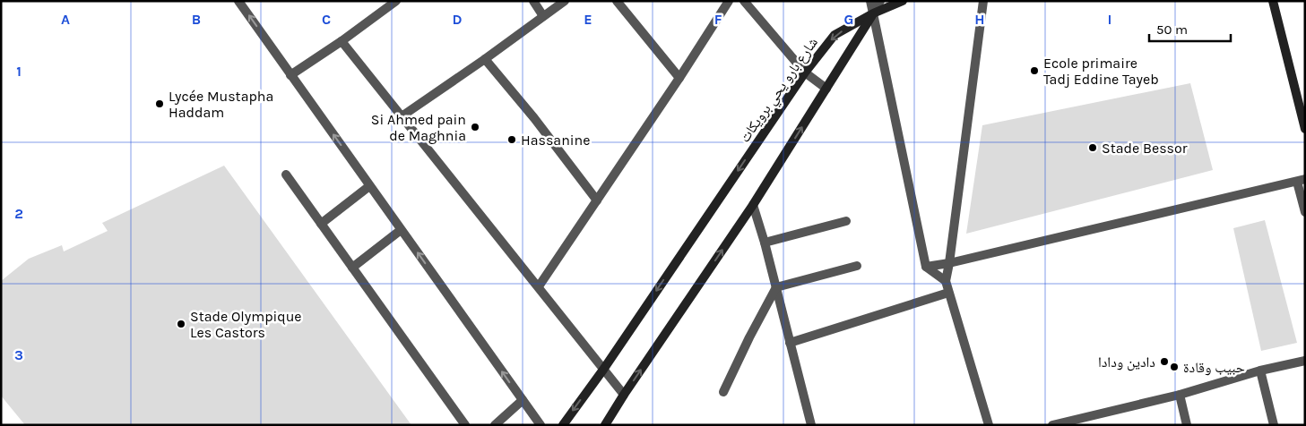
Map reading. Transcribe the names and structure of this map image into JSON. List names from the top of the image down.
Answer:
{
  "streets": {
    "main road": ["شارع بارو يحي برويكات"]
  },
  "places": [
    "Ecole primaire Tadj Eddine Tayeb",
    "Lycée Mustapha Haddam",
    "Si Ahmed pain de Maghnia",
    "Hassanine",
    "Stade Bessor",
    "Stade Olympique Les Castors",
    "دادين ودادا",
    "حبيب وقادة"
  ],
  "scale_bar": "50 m",
  "grid": {
    "columns": [
      "A",
      "B",
      "C",
      "D",
      "E",
      "F",
      "G",
      "H",
      "I"
    ],
    "rows": ["1", "2", "3"]
  }
}
